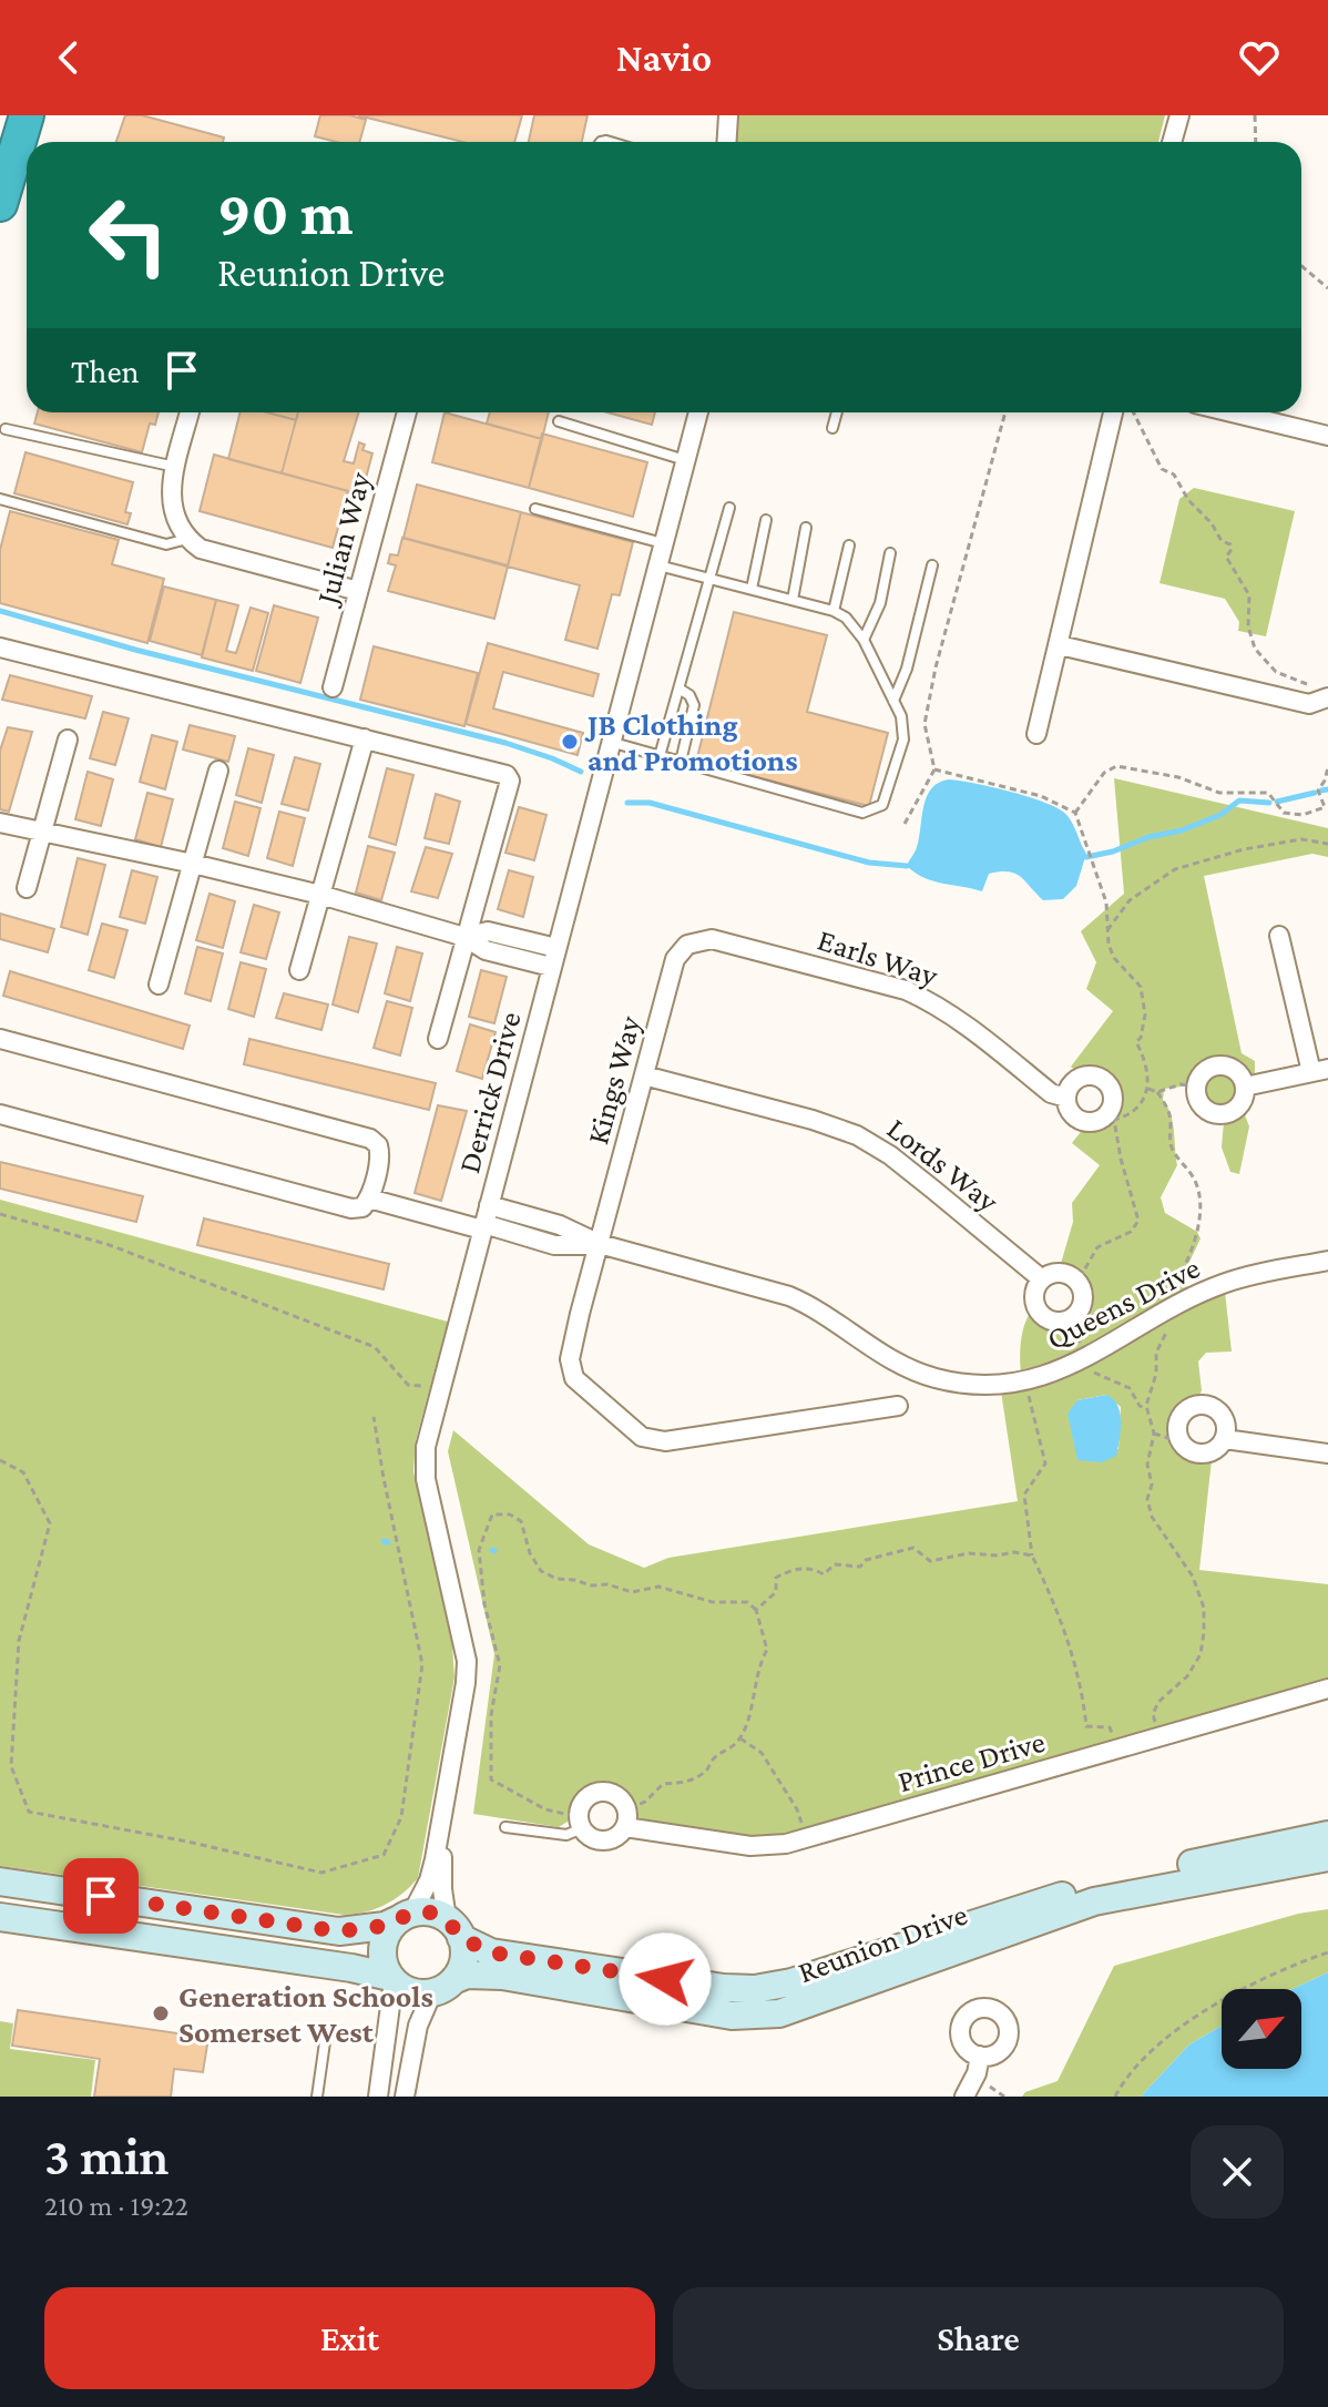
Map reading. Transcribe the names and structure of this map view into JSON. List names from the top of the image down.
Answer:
{
  "streets": {
    "street": [
      "Julian Way",
      "Earls Way",
      "Kings Way",
      "Derrick Drive",
      "Lords Way",
      "Queens Drive",
      "Prince Drive",
      "Reunion Drive"
    ]
  },
  "crossings": [
    ["Earls Way", "Kings Way"],
    ["Kings Way", "Lords Way"],
    ["Kings Way", "Queens Drive"],
    ["Derrick Drive", "Queens Drive"],
    ["Derrick Drive", "Reunion Drive"]
  ],
  "places": ["JB Clothing and Promotions", "Generation Schools Somerset West"],
  "north": "top right",
  "page": {
    "header": "Navio",
    "turn": ["90 m", "Reunion Drive"],
    "then": "Then",
    "heading": ["3 min", "210 m · 19:22"],
    "buttons": ["Exit", "Share"]
  }
}
